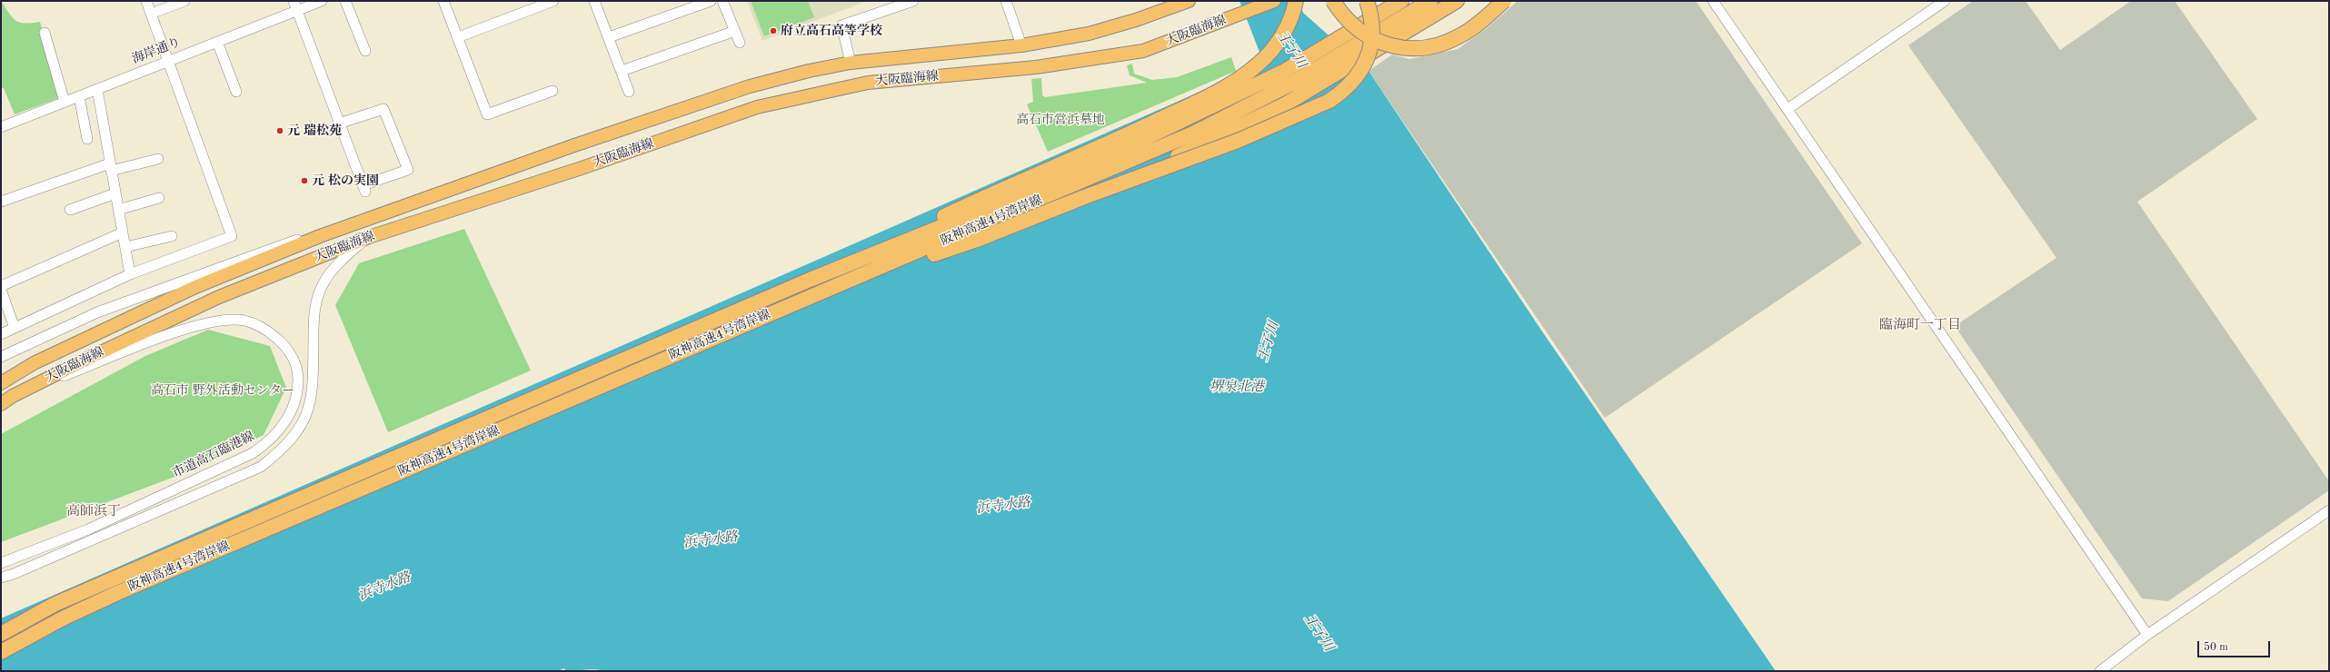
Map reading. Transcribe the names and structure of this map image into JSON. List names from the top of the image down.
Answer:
{
  "streets": {
    "highway": ["阪神高速4号湾岸線"],
    "main road": ["大阪臨海線"],
    "street": ["海岸通り", "市道高石臨港線"]
  },
  "crossings": [
    ["大阪臨海線", "市道高石臨港線"]
  ],
  "districts": ["臨海町一丁目", "高師浜丁"],
  "water": ["王子川", "堺泉北港", "浜寺水路"],
  "parks": ["高石市営浜墓地", "高石市 野外活動センター"],
  "places": ["府立高石高等学校", "元 瑞松苑", "元 松の実園"],
  "scale_bar": "50 m"
}
